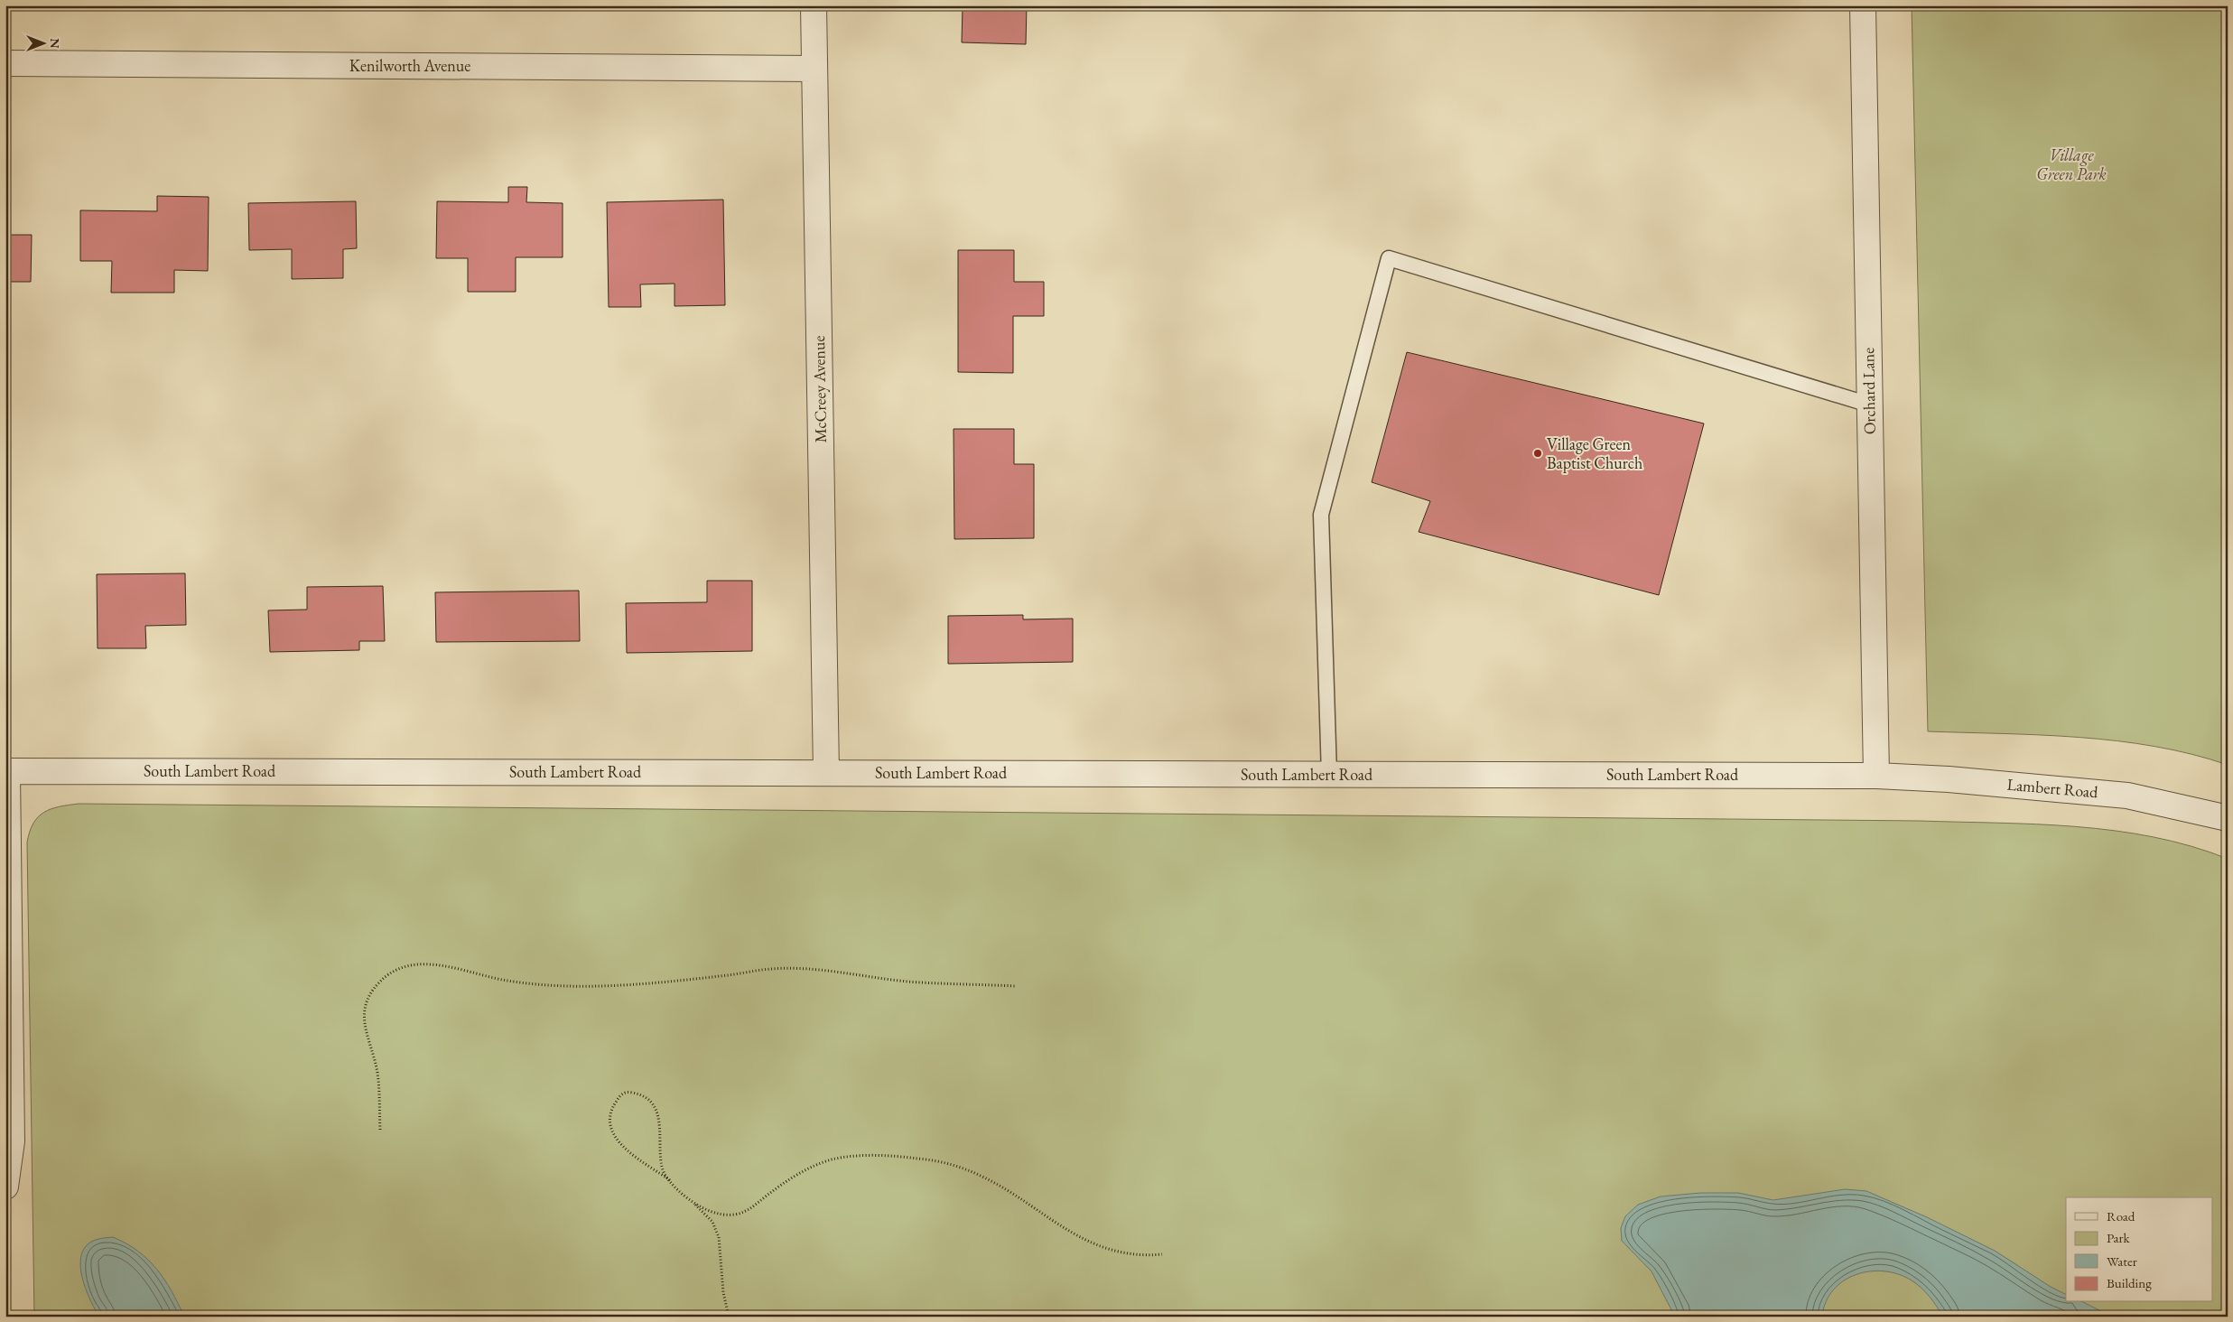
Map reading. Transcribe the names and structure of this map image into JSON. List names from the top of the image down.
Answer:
{
  "streets": {
    "street": [
      "Kenilworth Avenue",
      "McCreey Avenue",
      "Orchard Lane",
      "South Lambert Road",
      "Lambert Road"
    ]
  },
  "crossings": [
    ["Kenilworth Avenue", "McCreey Avenue"],
    ["McCreey Avenue", "South Lambert Road"],
    ["Orchard Lane", "South Lambert Road"],
    ["Orchard Lane", "Lambert Road"],
    ["South Lambert Road", "Lambert Road"]
  ],
  "parks": ["Village Green Park"],
  "places": ["Village Green Baptist Church"],
  "legend": [
    "Road",
    "Park",
    "Water",
    "Building"
  ],
  "north": "right"
}
